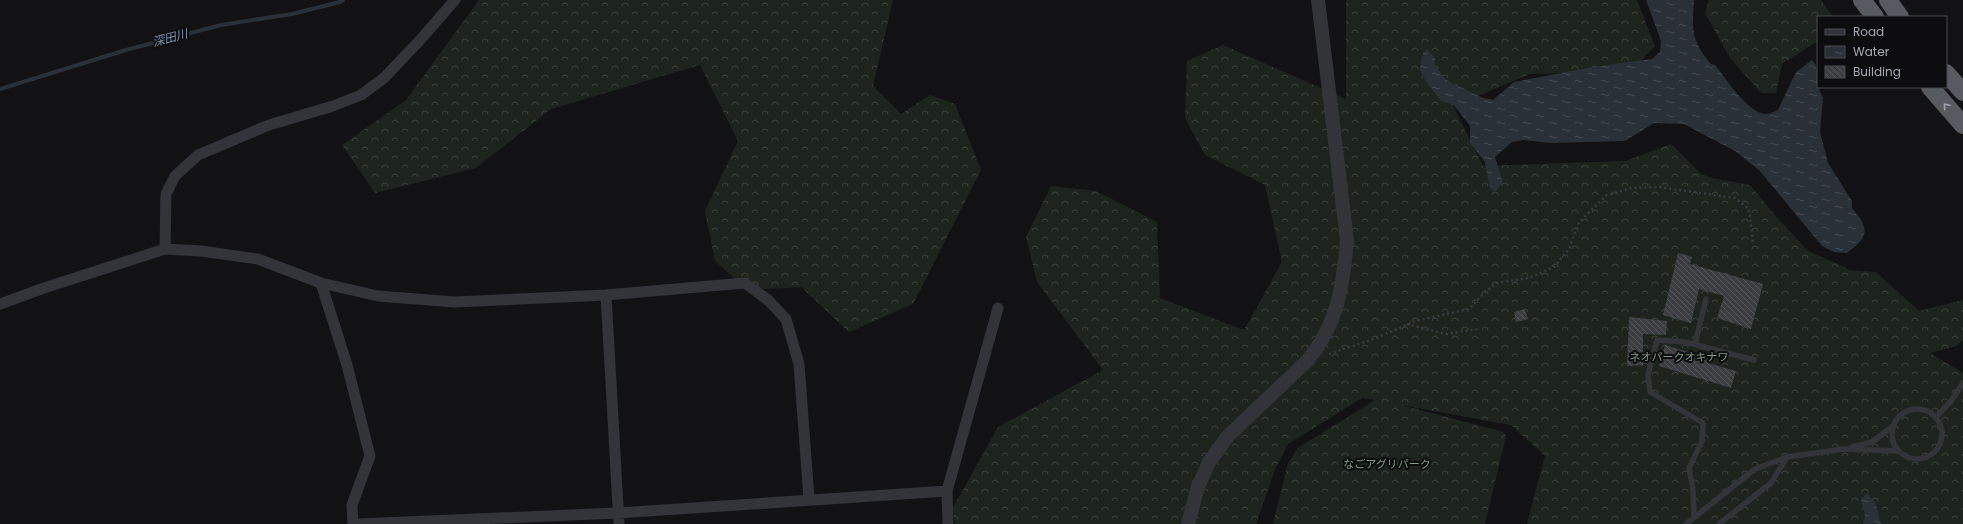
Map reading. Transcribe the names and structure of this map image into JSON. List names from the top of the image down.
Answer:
{
  "water": ["深田川"],
  "parks": ["ネオパークオキナワ", "なごアグリパーク"],
  "legend": ["Road", "Water", "Building"]
}
